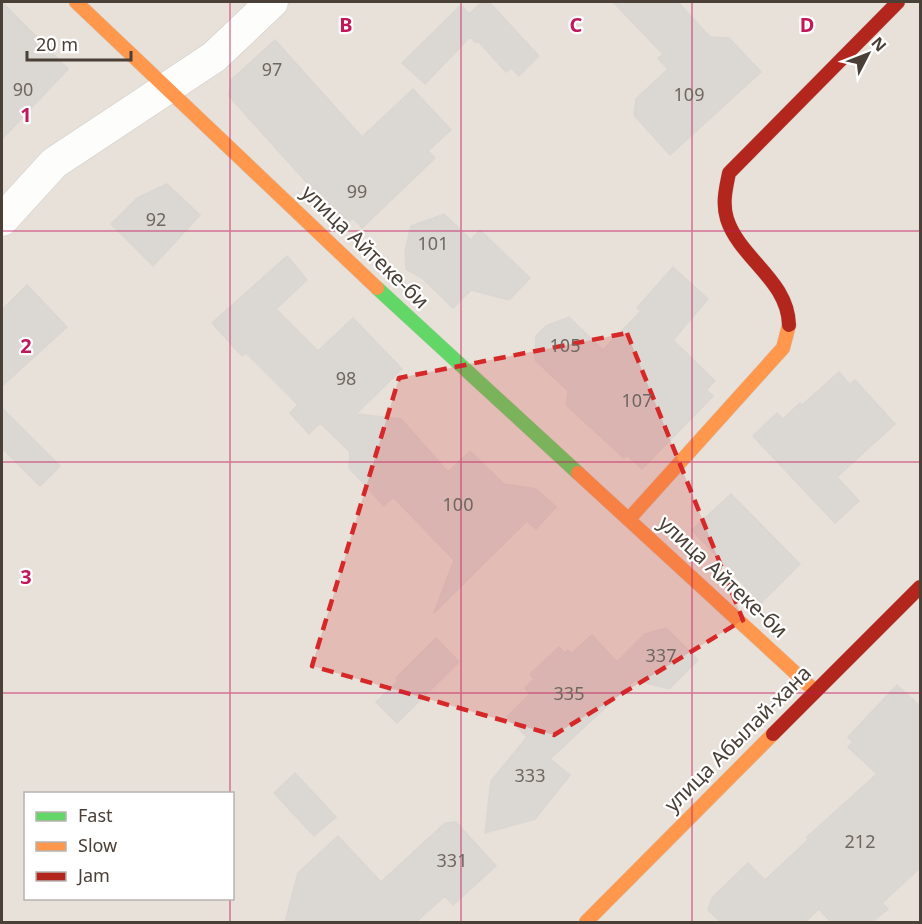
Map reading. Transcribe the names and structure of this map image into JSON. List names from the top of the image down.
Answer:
{
  "streets": {
    "street": ["улица Айтеке-би", "улица Абылай-хана"]
  },
  "crossings": [
    ["улица Айтеке-би", "улица Абылай-хана"]
  ],
  "house_numbers": [
    "97",
    "90",
    "109",
    "99",
    "92",
    "101",
    "105",
    "98",
    "107",
    "100",
    "337",
    "335",
    "333",
    "212",
    "331"
  ],
  "legend": ["Fast", "Slow", "Jam"],
  "scale_bar": "20 m",
  "north": "top right",
  "grid": {
    "columns": ["B", "C", "D"],
    "rows": ["1", "2", "3"]
  }
}
